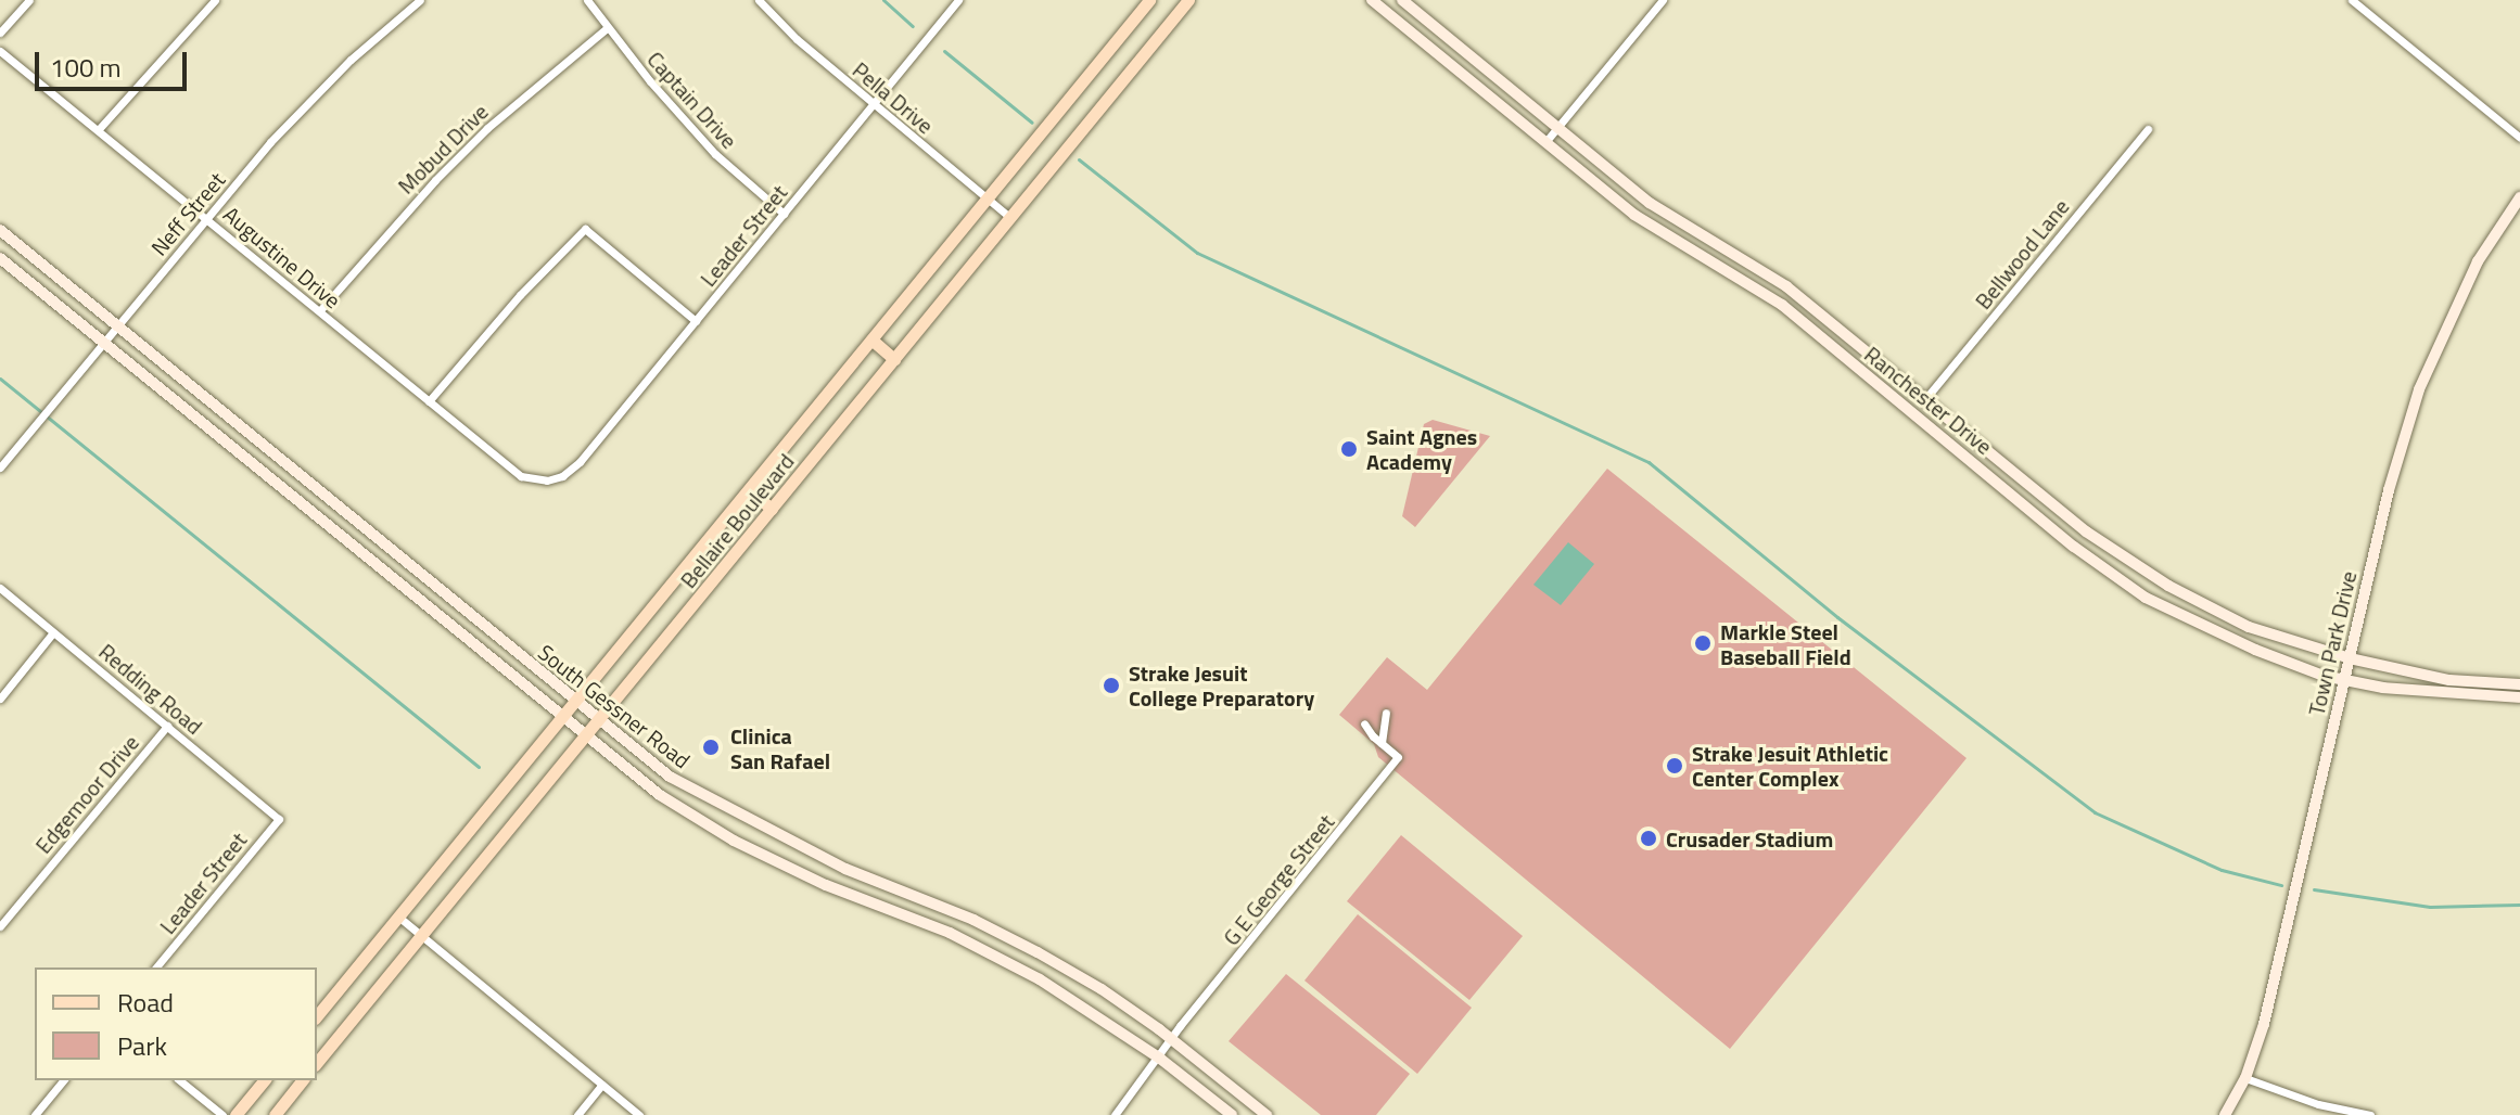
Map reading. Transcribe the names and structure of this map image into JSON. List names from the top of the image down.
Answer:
{
  "streets": {
    "main road": ["Bellaire Boulevard"],
    "street": [
      "Pella Drive",
      "Captain Drive",
      "Mobud Drive",
      "Neff Street",
      "Leader Street",
      "Bellwood Lane",
      "Augustine Drive",
      "Ranchester Drive",
      "Town Park Drive",
      "Redding Road",
      "South Gessner Road",
      "Edgemoor Drive",
      "G E George Street"
    ]
  },
  "crossings": [
    ["Pella Drive", "Leader Street"],
    ["Pella Drive", "Bellaire Boulevard"],
    ["Captain Drive", "Mobud Drive"],
    ["Captain Drive", "Leader Street"],
    ["Mobud Drive", "Augustine Drive"],
    ["Neff Street", "Augustine Drive"],
    ["Neff Street", "South Gessner Road"],
    ["Leader Street", "Augustine Drive"],
    ["Leader Street", "Redding Road"],
    ["Bellwood Lane", "Ranchester Drive"],
    ["Ranchester Drive", "Town Park Drive"],
    ["Bellaire Boulevard", "South Gessner Road"],
    ["Redding Road", "Edgemoor Drive"],
    ["South Gessner Road", "G E George Street"]
  ],
  "places": [
    "Saint Agnes Academy",
    "Markle Steel Baseball Field",
    "Strake Jesuit College Preparatory",
    "Clinica San Rafael",
    "Strake Jesuit Athletic Center Complex",
    "Crusader Stadium"
  ],
  "legend": ["Road", "Park"],
  "scale_bar": "100 m"
}
